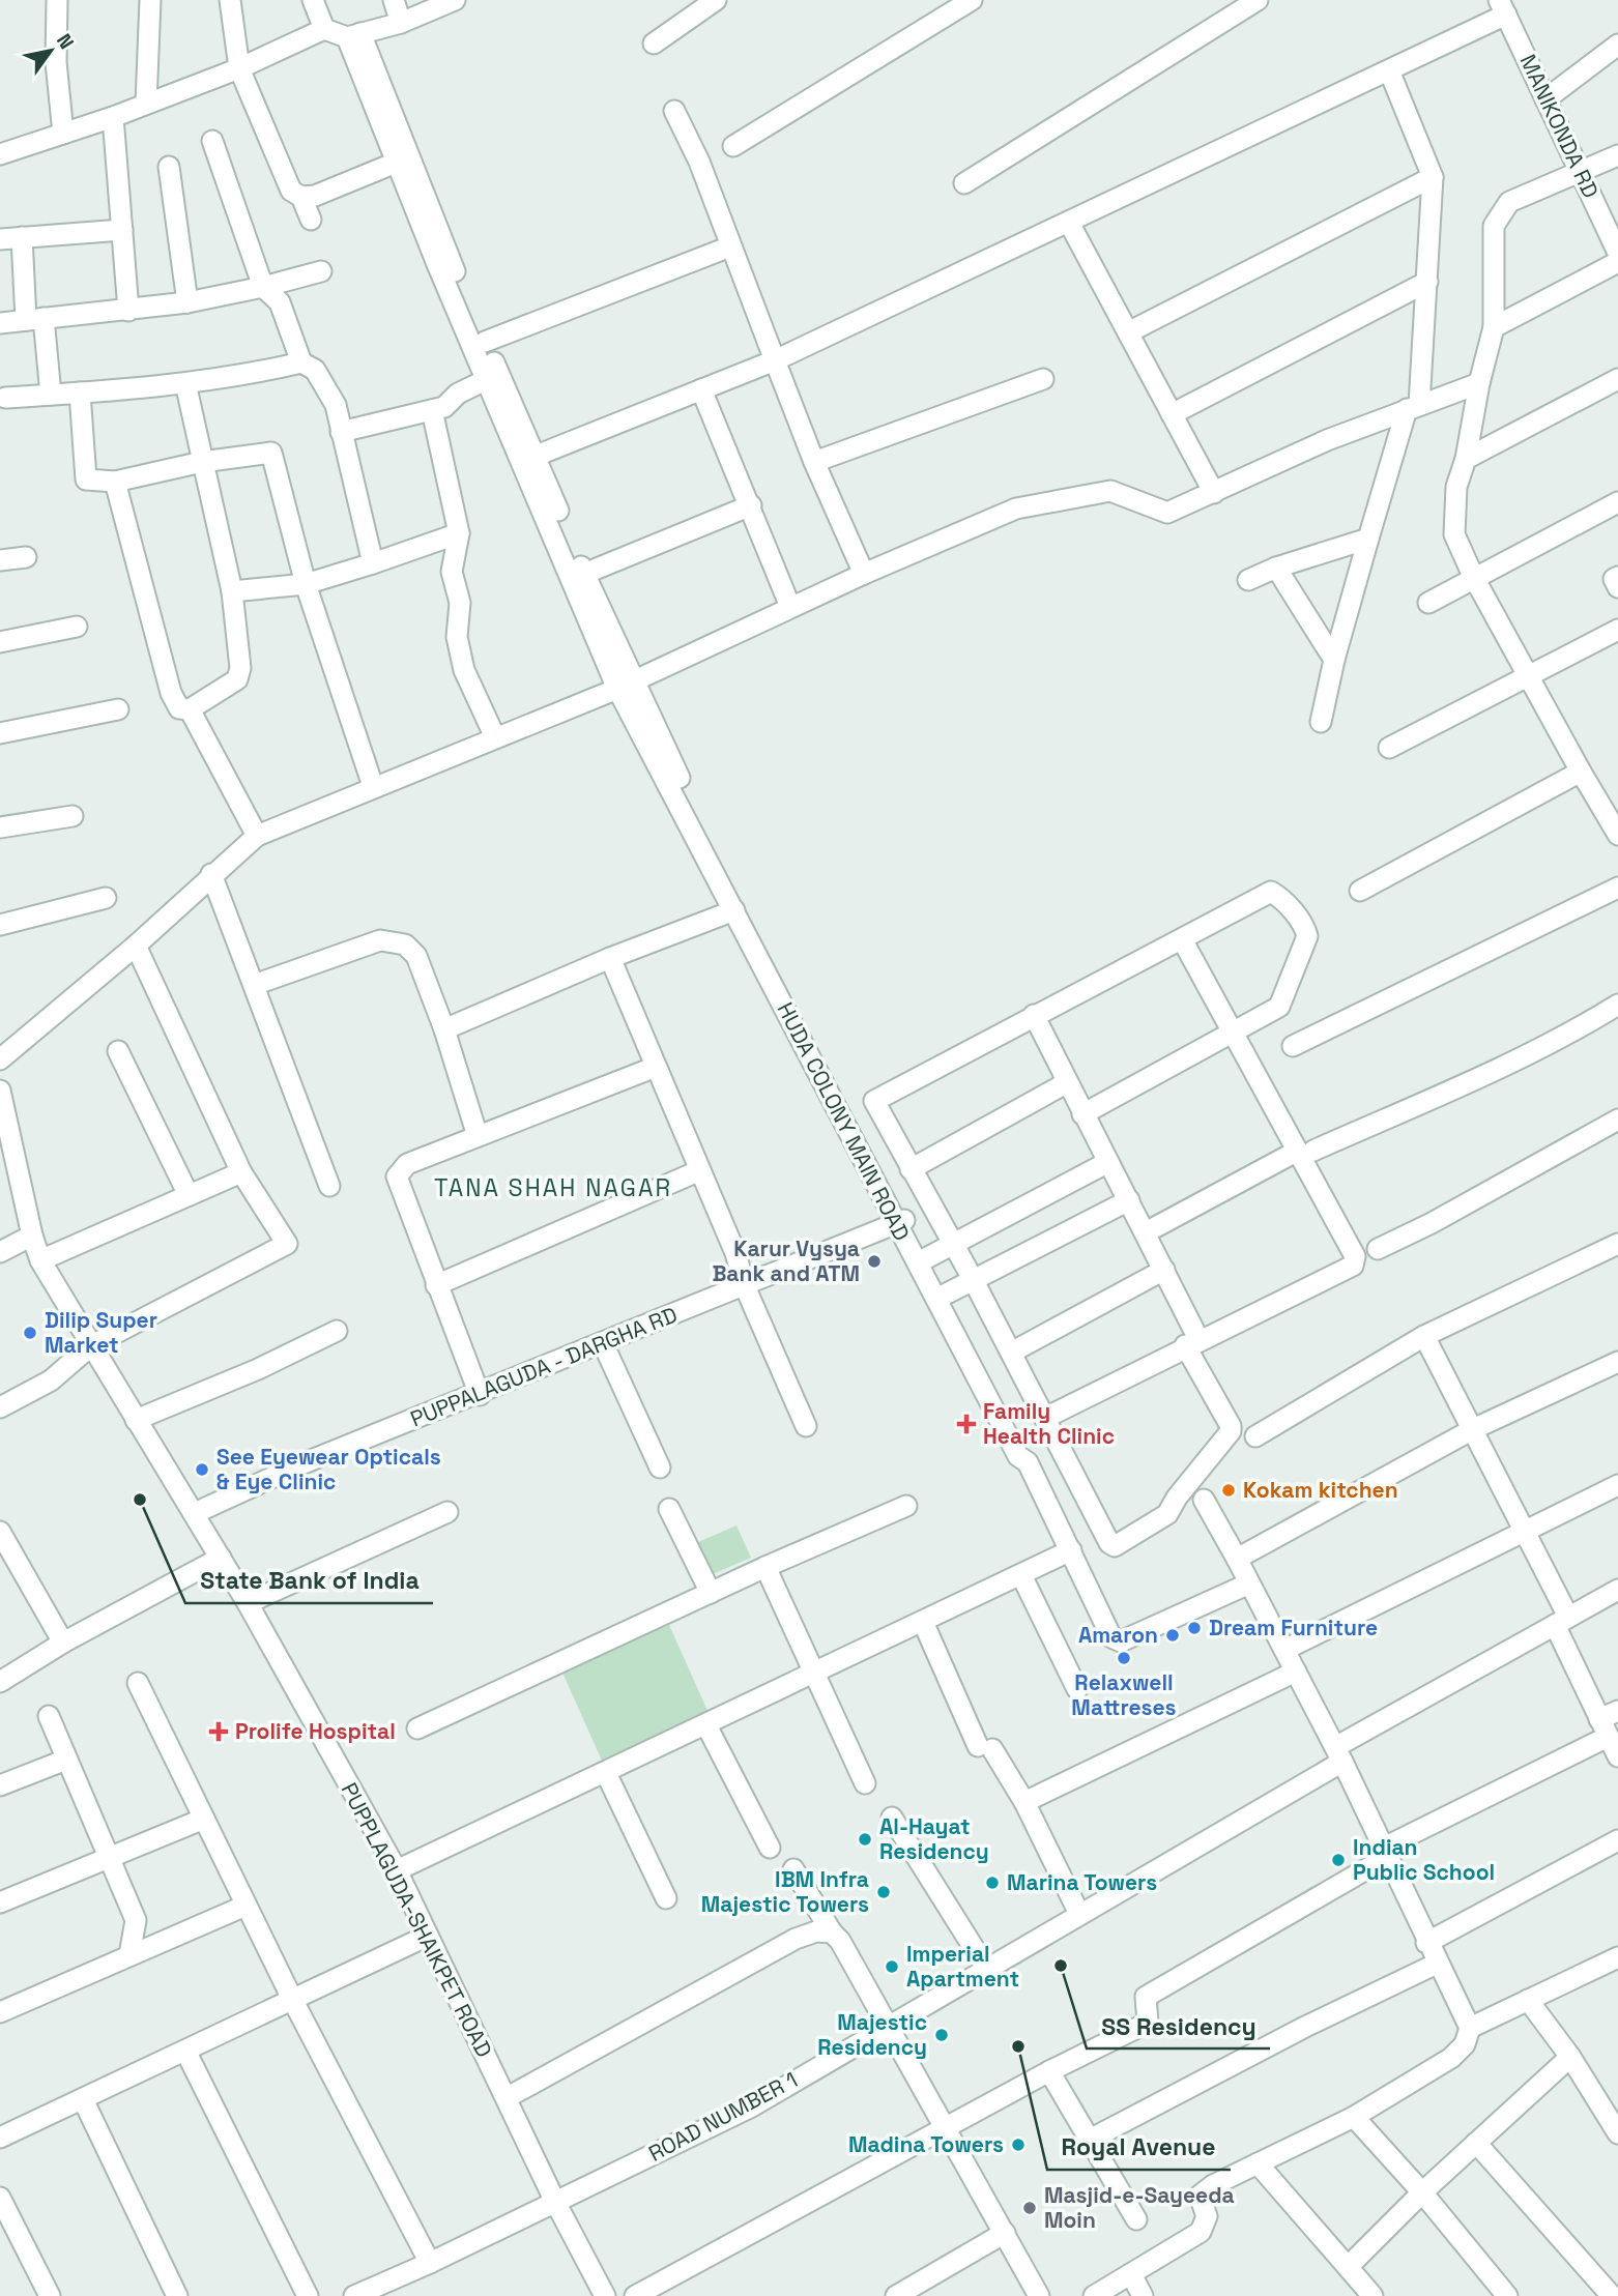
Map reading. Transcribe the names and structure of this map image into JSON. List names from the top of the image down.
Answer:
{
  "streets": {
    "street": [
      "MANIKONDA RD",
      "HUDA COLONY MAIN ROAD",
      "PUPPALAGUDA - DARGHA RD",
      "PUPPLAGUDA-SHAIKPET ROAD",
      "ROAD NUMBER 1"
    ]
  },
  "crossings": [
    ["HUDA COLONY MAIN ROAD", "PUPPALAGUDA - DARGHA RD"],
    ["PUPPALAGUDA - DARGHA RD", "PUPPLAGUDA-SHAIKPET ROAD"],
    ["PUPPLAGUDA-SHAIKPET ROAD", "ROAD NUMBER 1"]
  ],
  "districts": ["TANA SHAH NAGAR"],
  "places": {
    "other": [
      "Karur Vysya Bank and ATM",
      "Dilip Super Market",
      "See Eyewear Opticals & Eye Clinic",
      "Kokam kitchen",
      "State Bank of India",
      "Dream Furniture",
      "Amaron",
      "Relaxwell Mattreses",
      "Al-Hayat Residency",
      "Indian Public School",
      "Marina Towers",
      "IBM Infra Majestic Towers",
      "SS Residency",
      "Imperial Apartment",
      "Majestic Residency",
      "Royal Avenue",
      "Madina Towers",
      "Masjid-e-Sayeeda Moin"
    ],
    "health": ["Family Health Clinic", "Prolife Hospital"]
  },
  "north": "top right"
}
